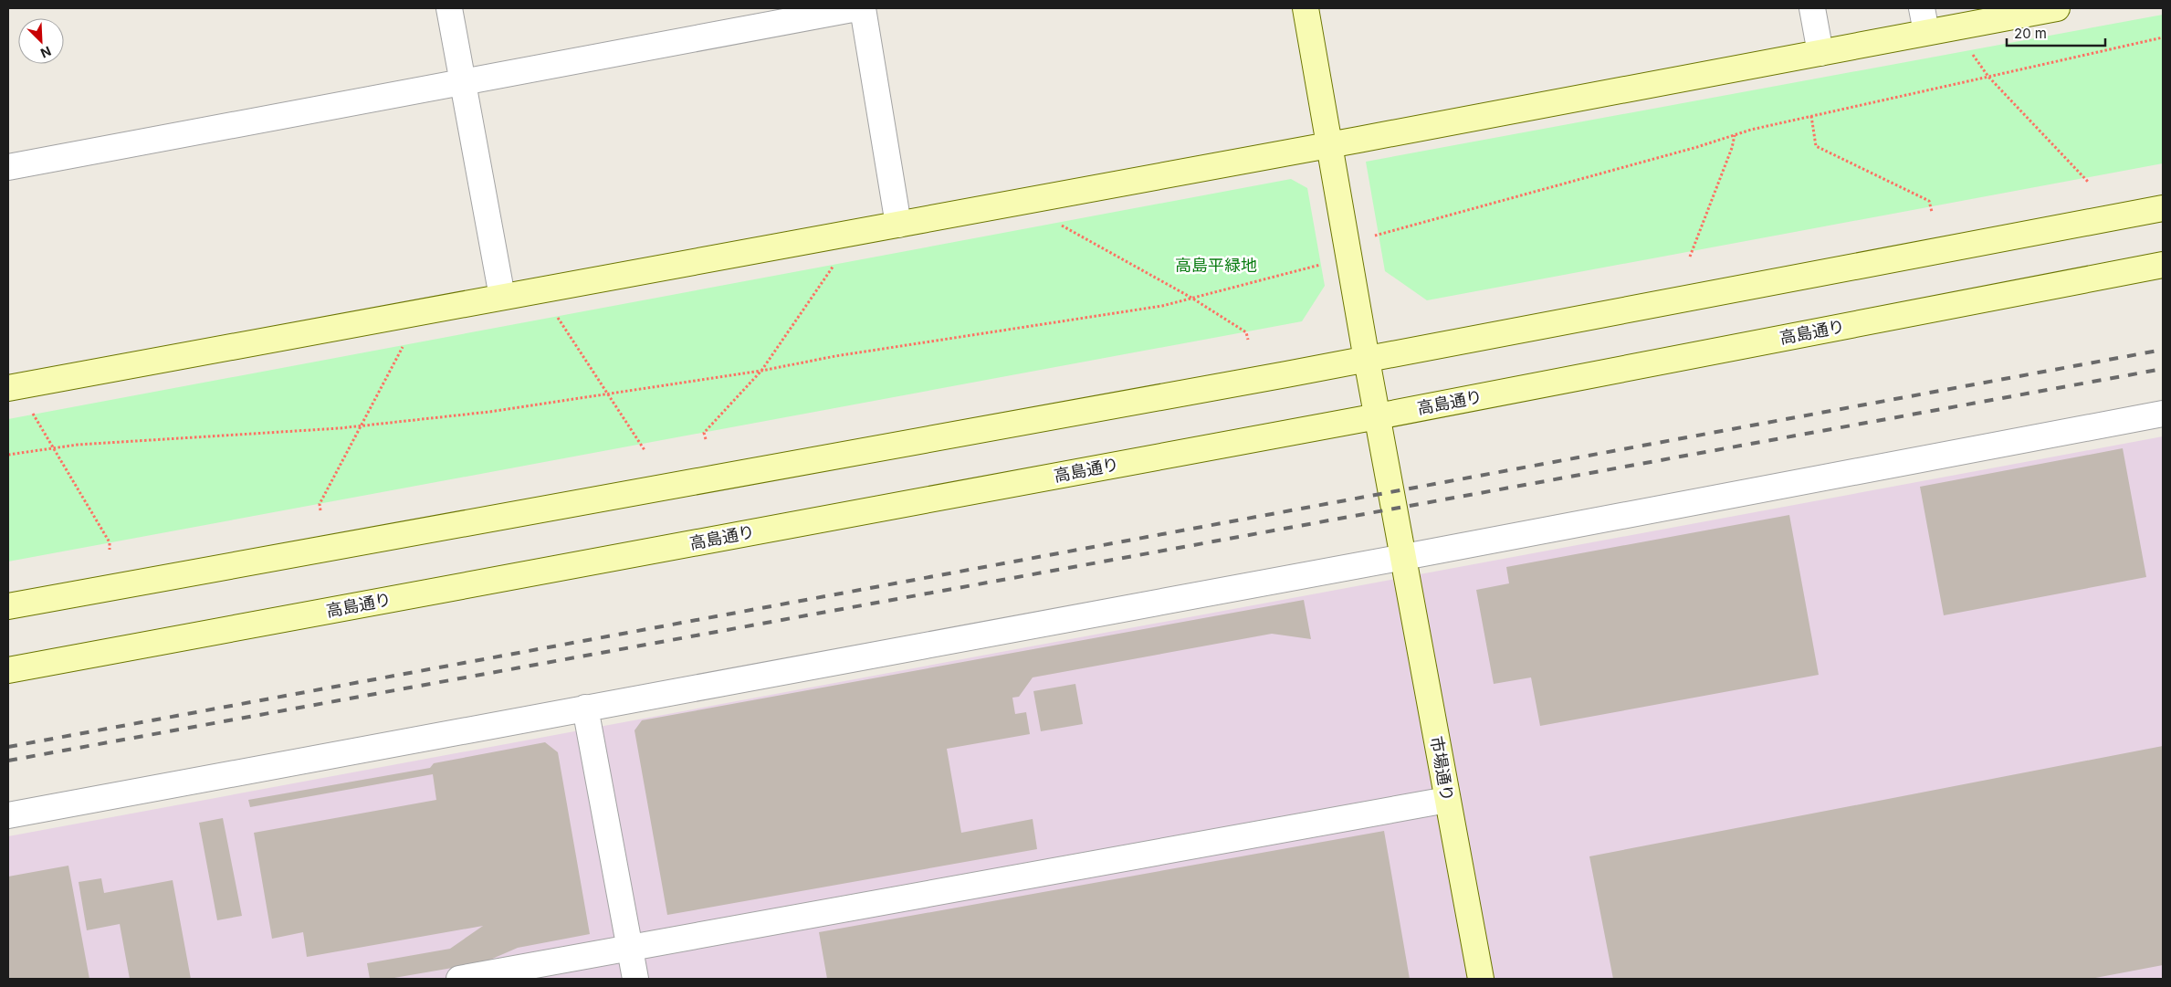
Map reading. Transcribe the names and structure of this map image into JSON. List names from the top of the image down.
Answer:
{
  "streets": {
    "main road": ["高島通り", "市場通り"]
  },
  "crossings": [
    ["高島通り", "市場通り"]
  ],
  "parks": ["高島平緑地"],
  "scale_bar": "20 m",
  "north": "bottom right"
}
